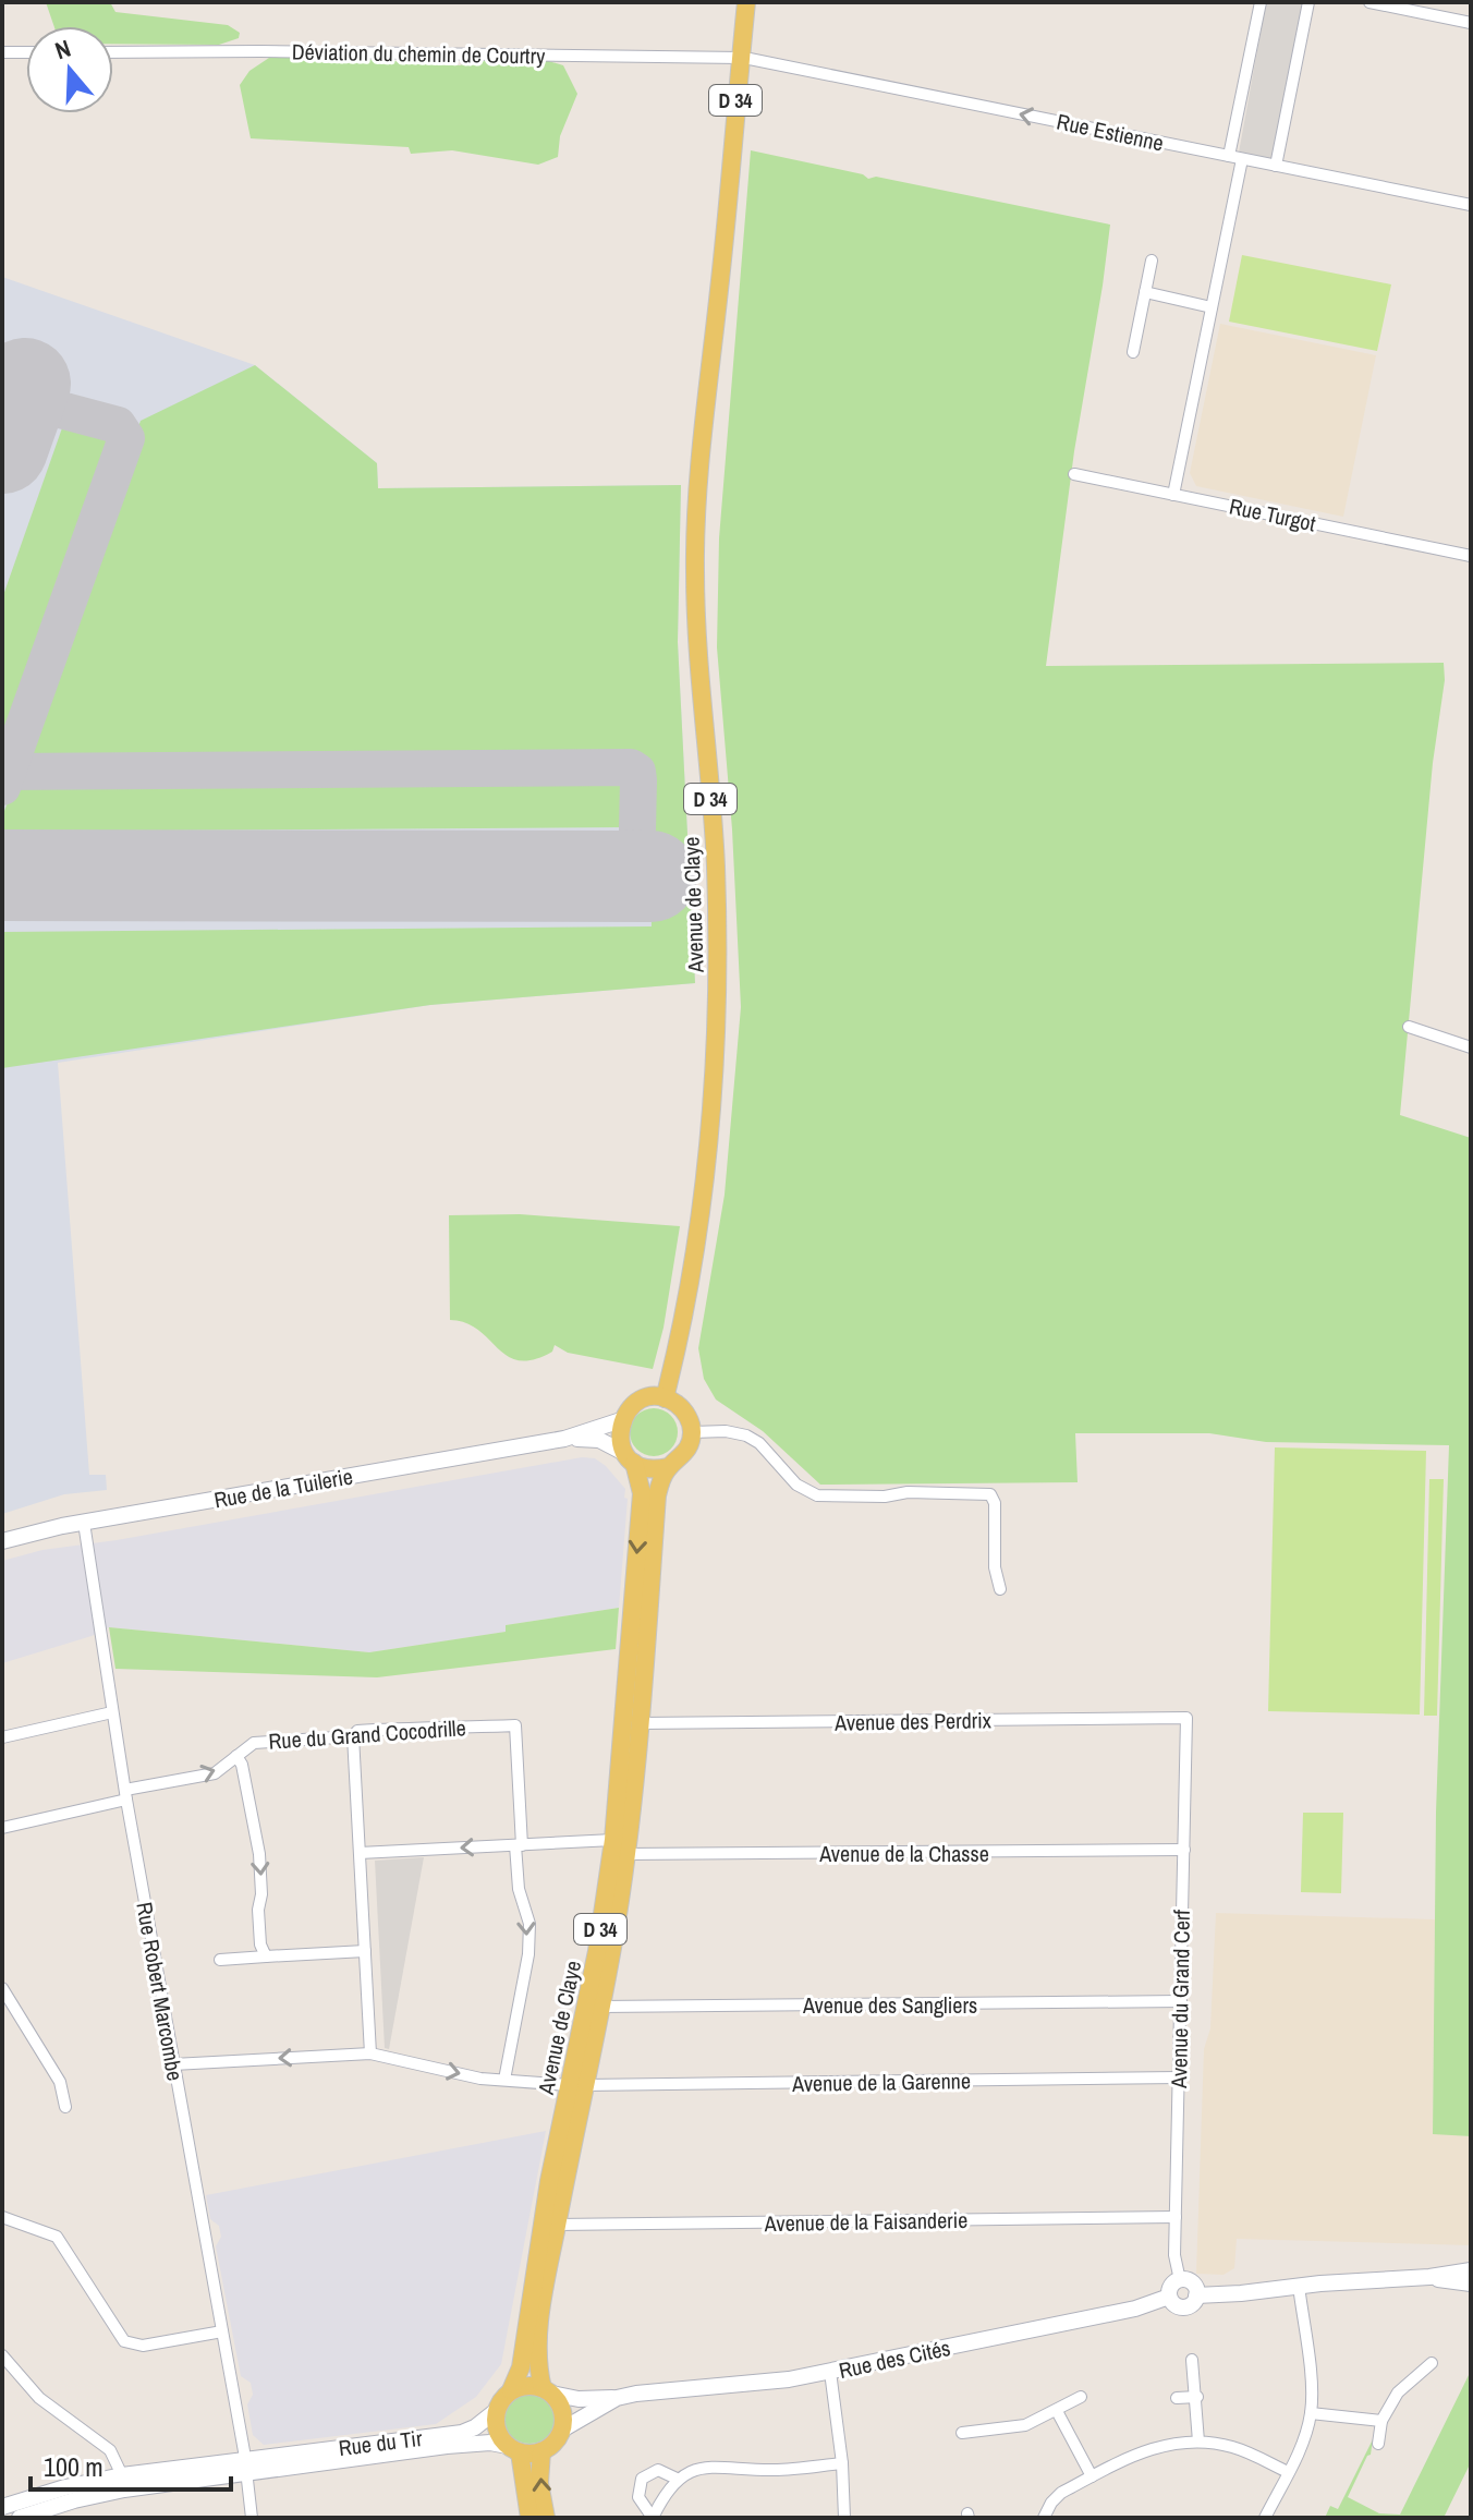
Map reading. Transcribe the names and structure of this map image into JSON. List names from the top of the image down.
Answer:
{
  "streets": {
    "main road": ["D 34", "Avenue de Claye"],
    "street": [
      "Déviation du chemin de Courtry",
      "Rue Estienne",
      "Rue Turgot",
      "Rue de la Tuilerie",
      "Avenue des Perdrix",
      "Rue du Grand Cocodrille",
      "Avenue de la Chasse",
      "Rue Robert Marcombe",
      "Avenue du Grand Cerf",
      "Avenue des Sangliers",
      "Avenue de la Garenne",
      "Avenue de la Faisanderie",
      "Rue des Cités",
      "Rue du Tir"
    ]
  },
  "crossings": [
    ["Déviation du chemin de Courtry", "Rue Estienne"],
    ["Déviation du chemin de Courtry", "Avenue de Claye"],
    ["Rue Estienne", "Avenue de Claye"],
    ["Avenue de Claye", "Rue de la Tuilerie"],
    ["Avenue de Claye", "Avenue des Perdrix"],
    ["Avenue de Claye", "Avenue de la Chasse"],
    ["Avenue de Claye", "Avenue des Sangliers"],
    ["Avenue de Claye", "Avenue de la Garenne"],
    ["Avenue de Claye", "Avenue de la Faisanderie"],
    ["Avenue de Claye", "Rue des Cités"],
    ["Avenue de Claye", "Rue du Tir"],
    ["Rue de la Tuilerie", "Rue Robert Marcombe"],
    ["Avenue des Perdrix", "Avenue du Grand Cerf"],
    ["Rue du Grand Cocodrille", "Avenue de la Chasse"],
    ["Rue du Grand Cocodrille", "Rue Robert Marcombe"],
    ["Avenue de la Chasse", "Avenue du Grand Cerf"],
    ["Rue Robert Marcombe", "Avenue de la Garenne"],
    ["Rue Robert Marcombe", "Rue du Tir"],
    ["Avenue du Grand Cerf", "Avenue des Sangliers"],
    ["Avenue du Grand Cerf", "Avenue de la Garenne"],
    ["Avenue du Grand Cerf", "Avenue de la Faisanderie"],
    ["Avenue du Grand Cerf", "Rue des Cités"],
    ["Rue des Cités", "Rue du Tir"]
  ],
  "one_way": ["Rue Estienne"],
  "scale_bar": "100 m",
  "north": "top"
}
